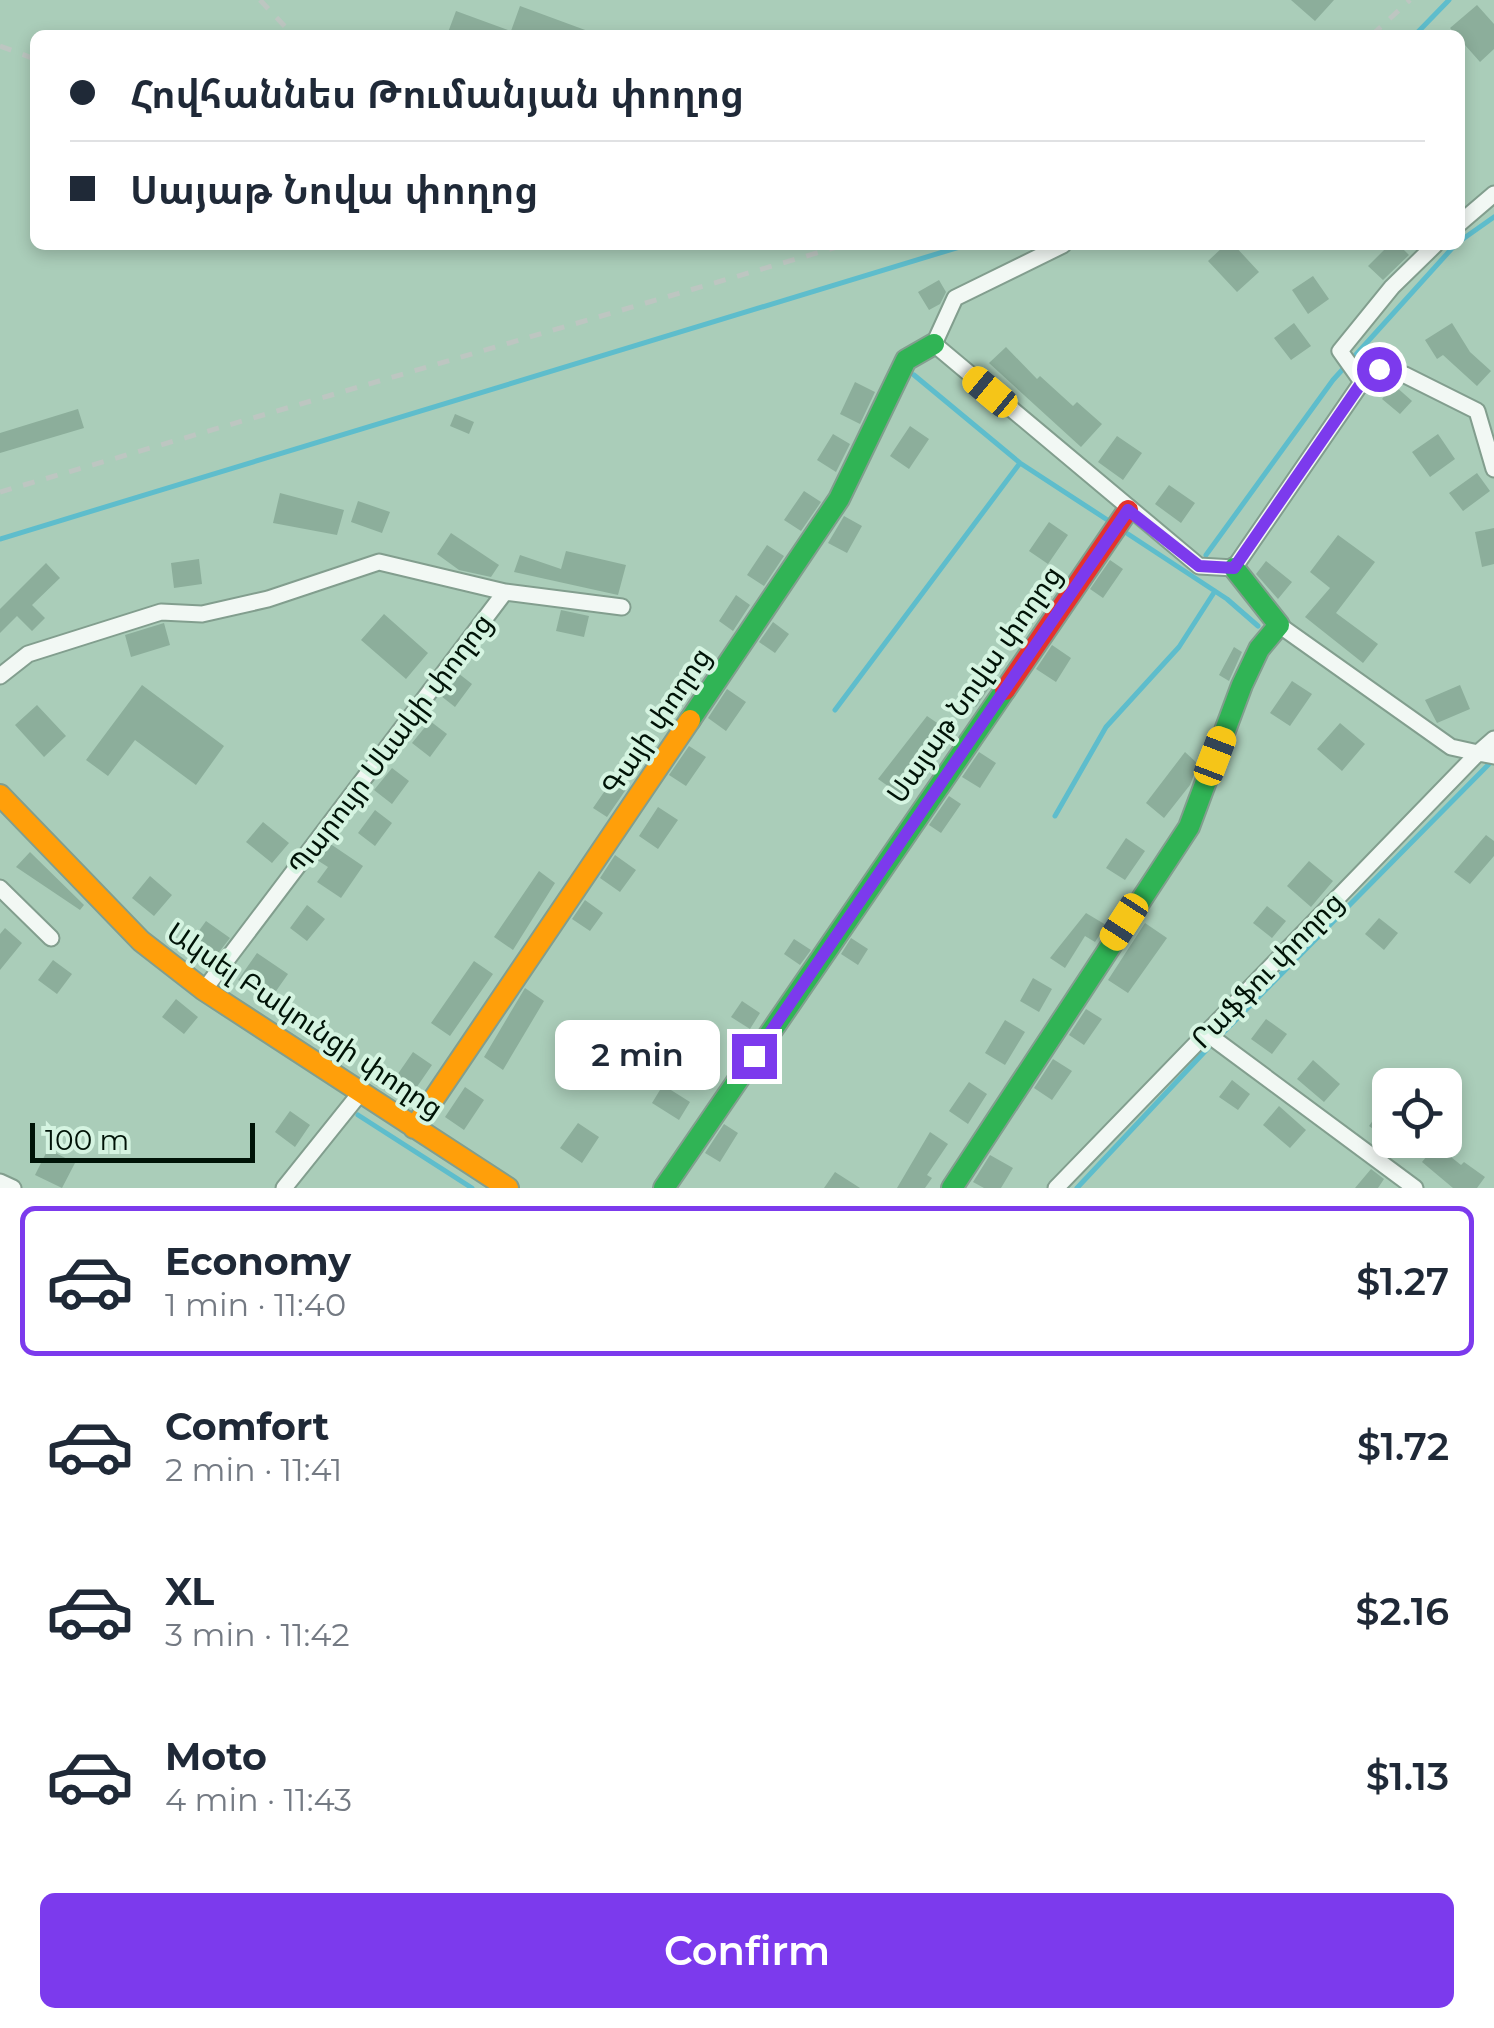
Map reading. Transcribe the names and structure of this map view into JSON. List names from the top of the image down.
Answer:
{
  "streets": {
    "street": [
      "Սայաթ Նովա փողոց",
      "Գայի փողոց",
      "Պարույր Սևակի փողոց",
      "Րաֆֆու փողոց",
      "Ակսել Բակունցի փողոց"
    ]
  },
  "crossings": [
    ["Գայի փողոց", "Ակսել Բակունցի փողոց"],
    ["Պարույր Սևակի փողոց", "Ակսել Բակունցի փողոց"]
  ],
  "scale_bar": "100 m",
  "page": {
    "banner": ["Հովհաննես Թումանյան փողոց", "Սայաթ Նովա փողոց"],
    "bubble": "2 min",
    "scale": "100 m",
    "list": [
      {
        "name": "Economy",
        "note": "1 min · 11:40",
        "value": "$1.27"
      },
      {
        "name": "Comfort",
        "note": "2 min · 11:41",
        "value": "$1.72"
      },
      {
        "name": "XL",
        "note": "3 min · 11:42",
        "value": "$2.16"
      },
      {
        "name": "Moto",
        "note": "4 min · 11:43",
        "value": "$1.13"
      }
    ],
    "buttons": "Confirm"
  }
}
